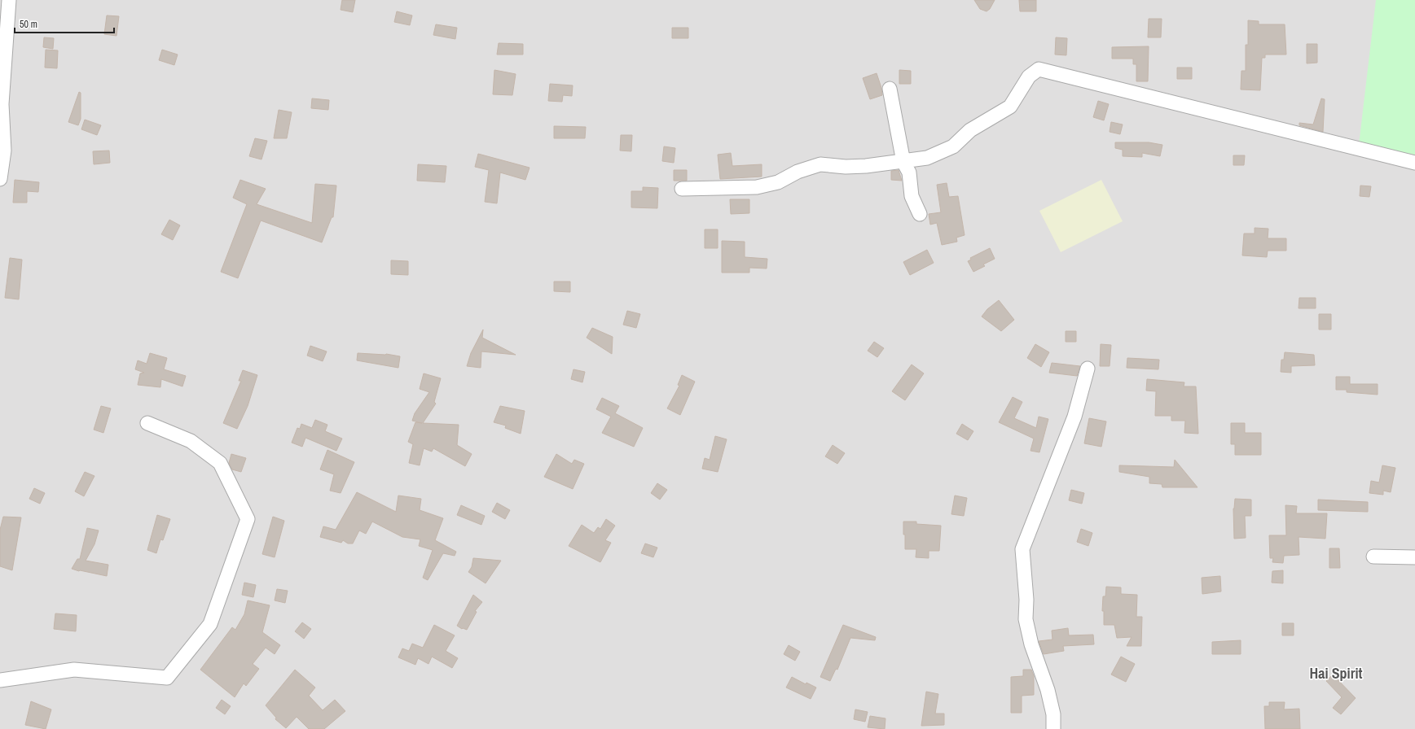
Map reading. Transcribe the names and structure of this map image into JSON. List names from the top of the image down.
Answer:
{
  "districts": ["Hai Spirit"],
  "scale_bar": "50 m"
}
